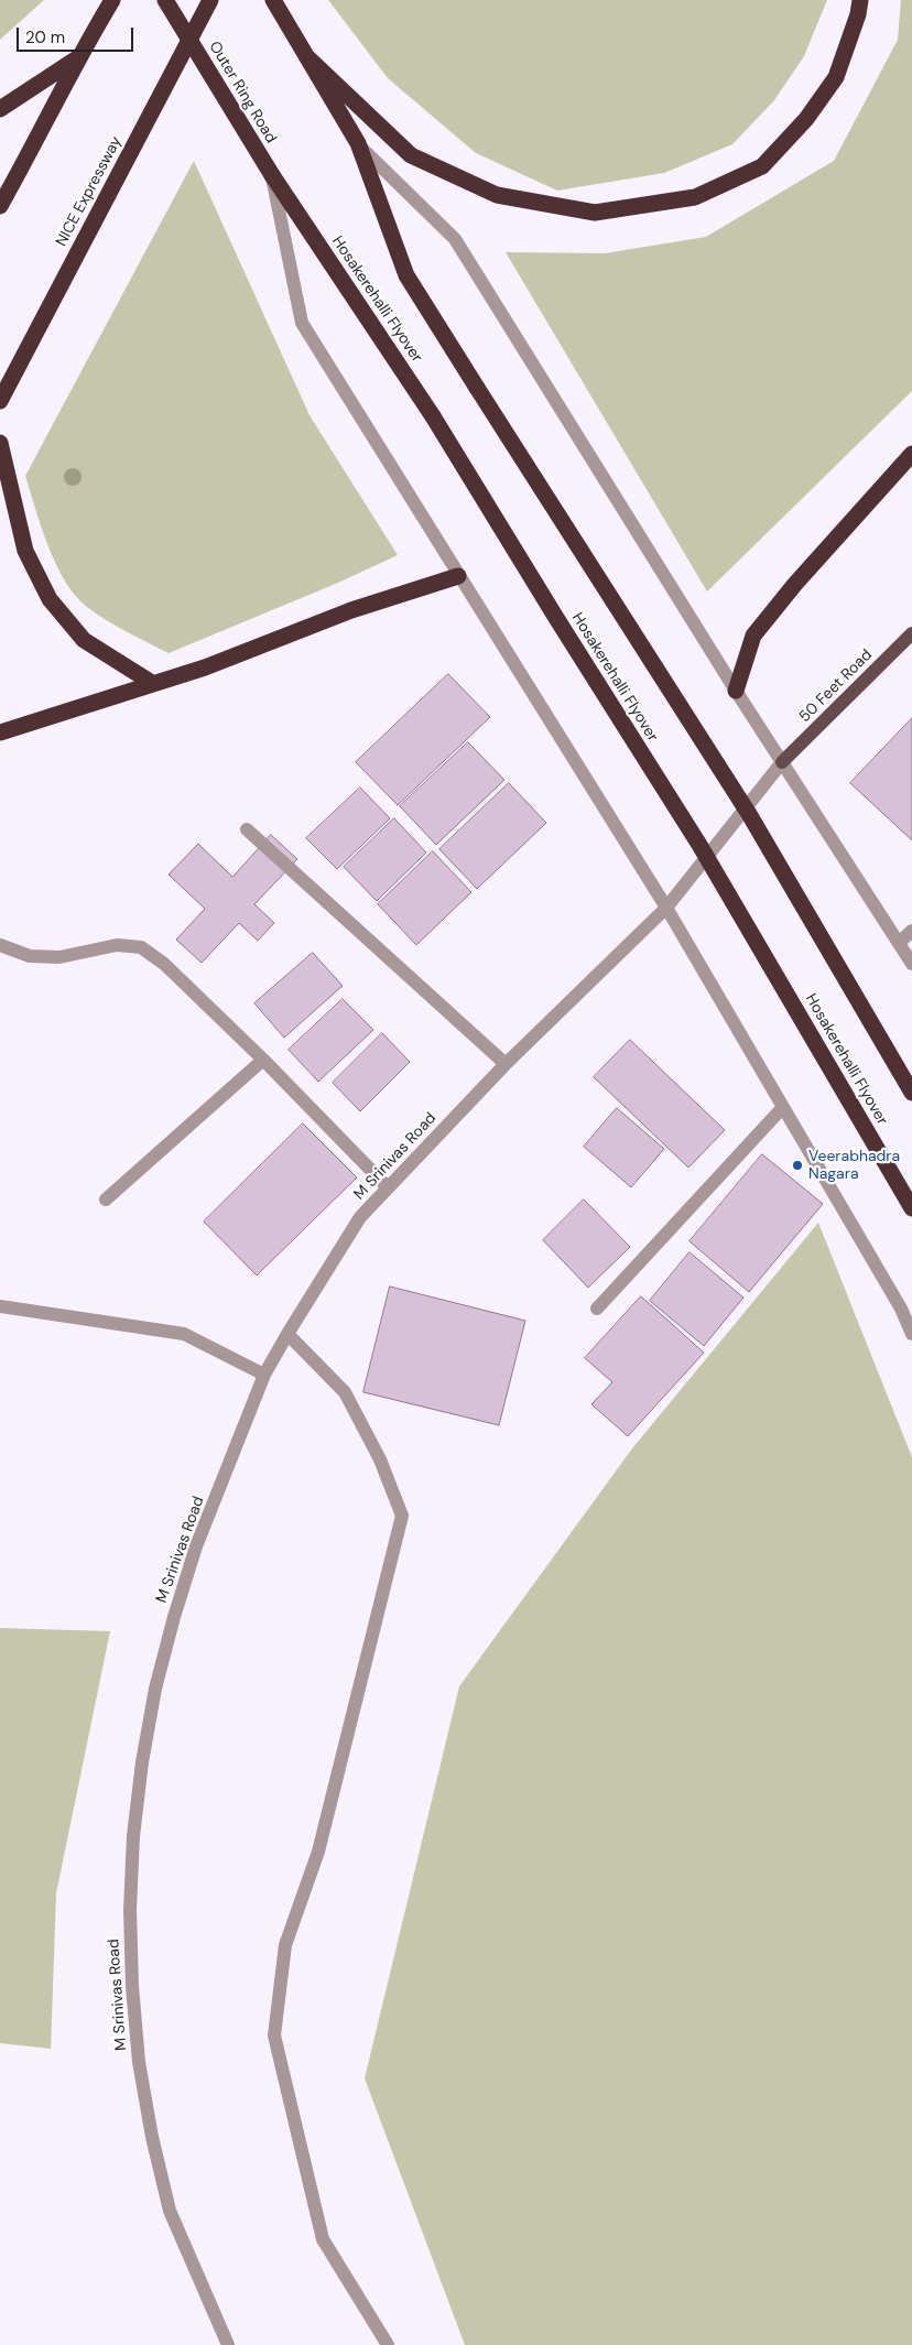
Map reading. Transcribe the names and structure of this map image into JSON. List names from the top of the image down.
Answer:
{
  "streets": {
    "highway": ["Outer Ring Road", "NICE Expressway", "Hosakerehalli Flyover"],
    "main road": ["50 Feet Road"],
    "street": ["M Srinivas Road"]
  },
  "crossings": [
    ["Outer Ring Road", "Hosakerehalli Flyover"],
    ["50 Feet Road", "M Srinivas Road"]
  ],
  "places": ["Veerabhadra Nagara"],
  "scale_bar": "20 m"
}
